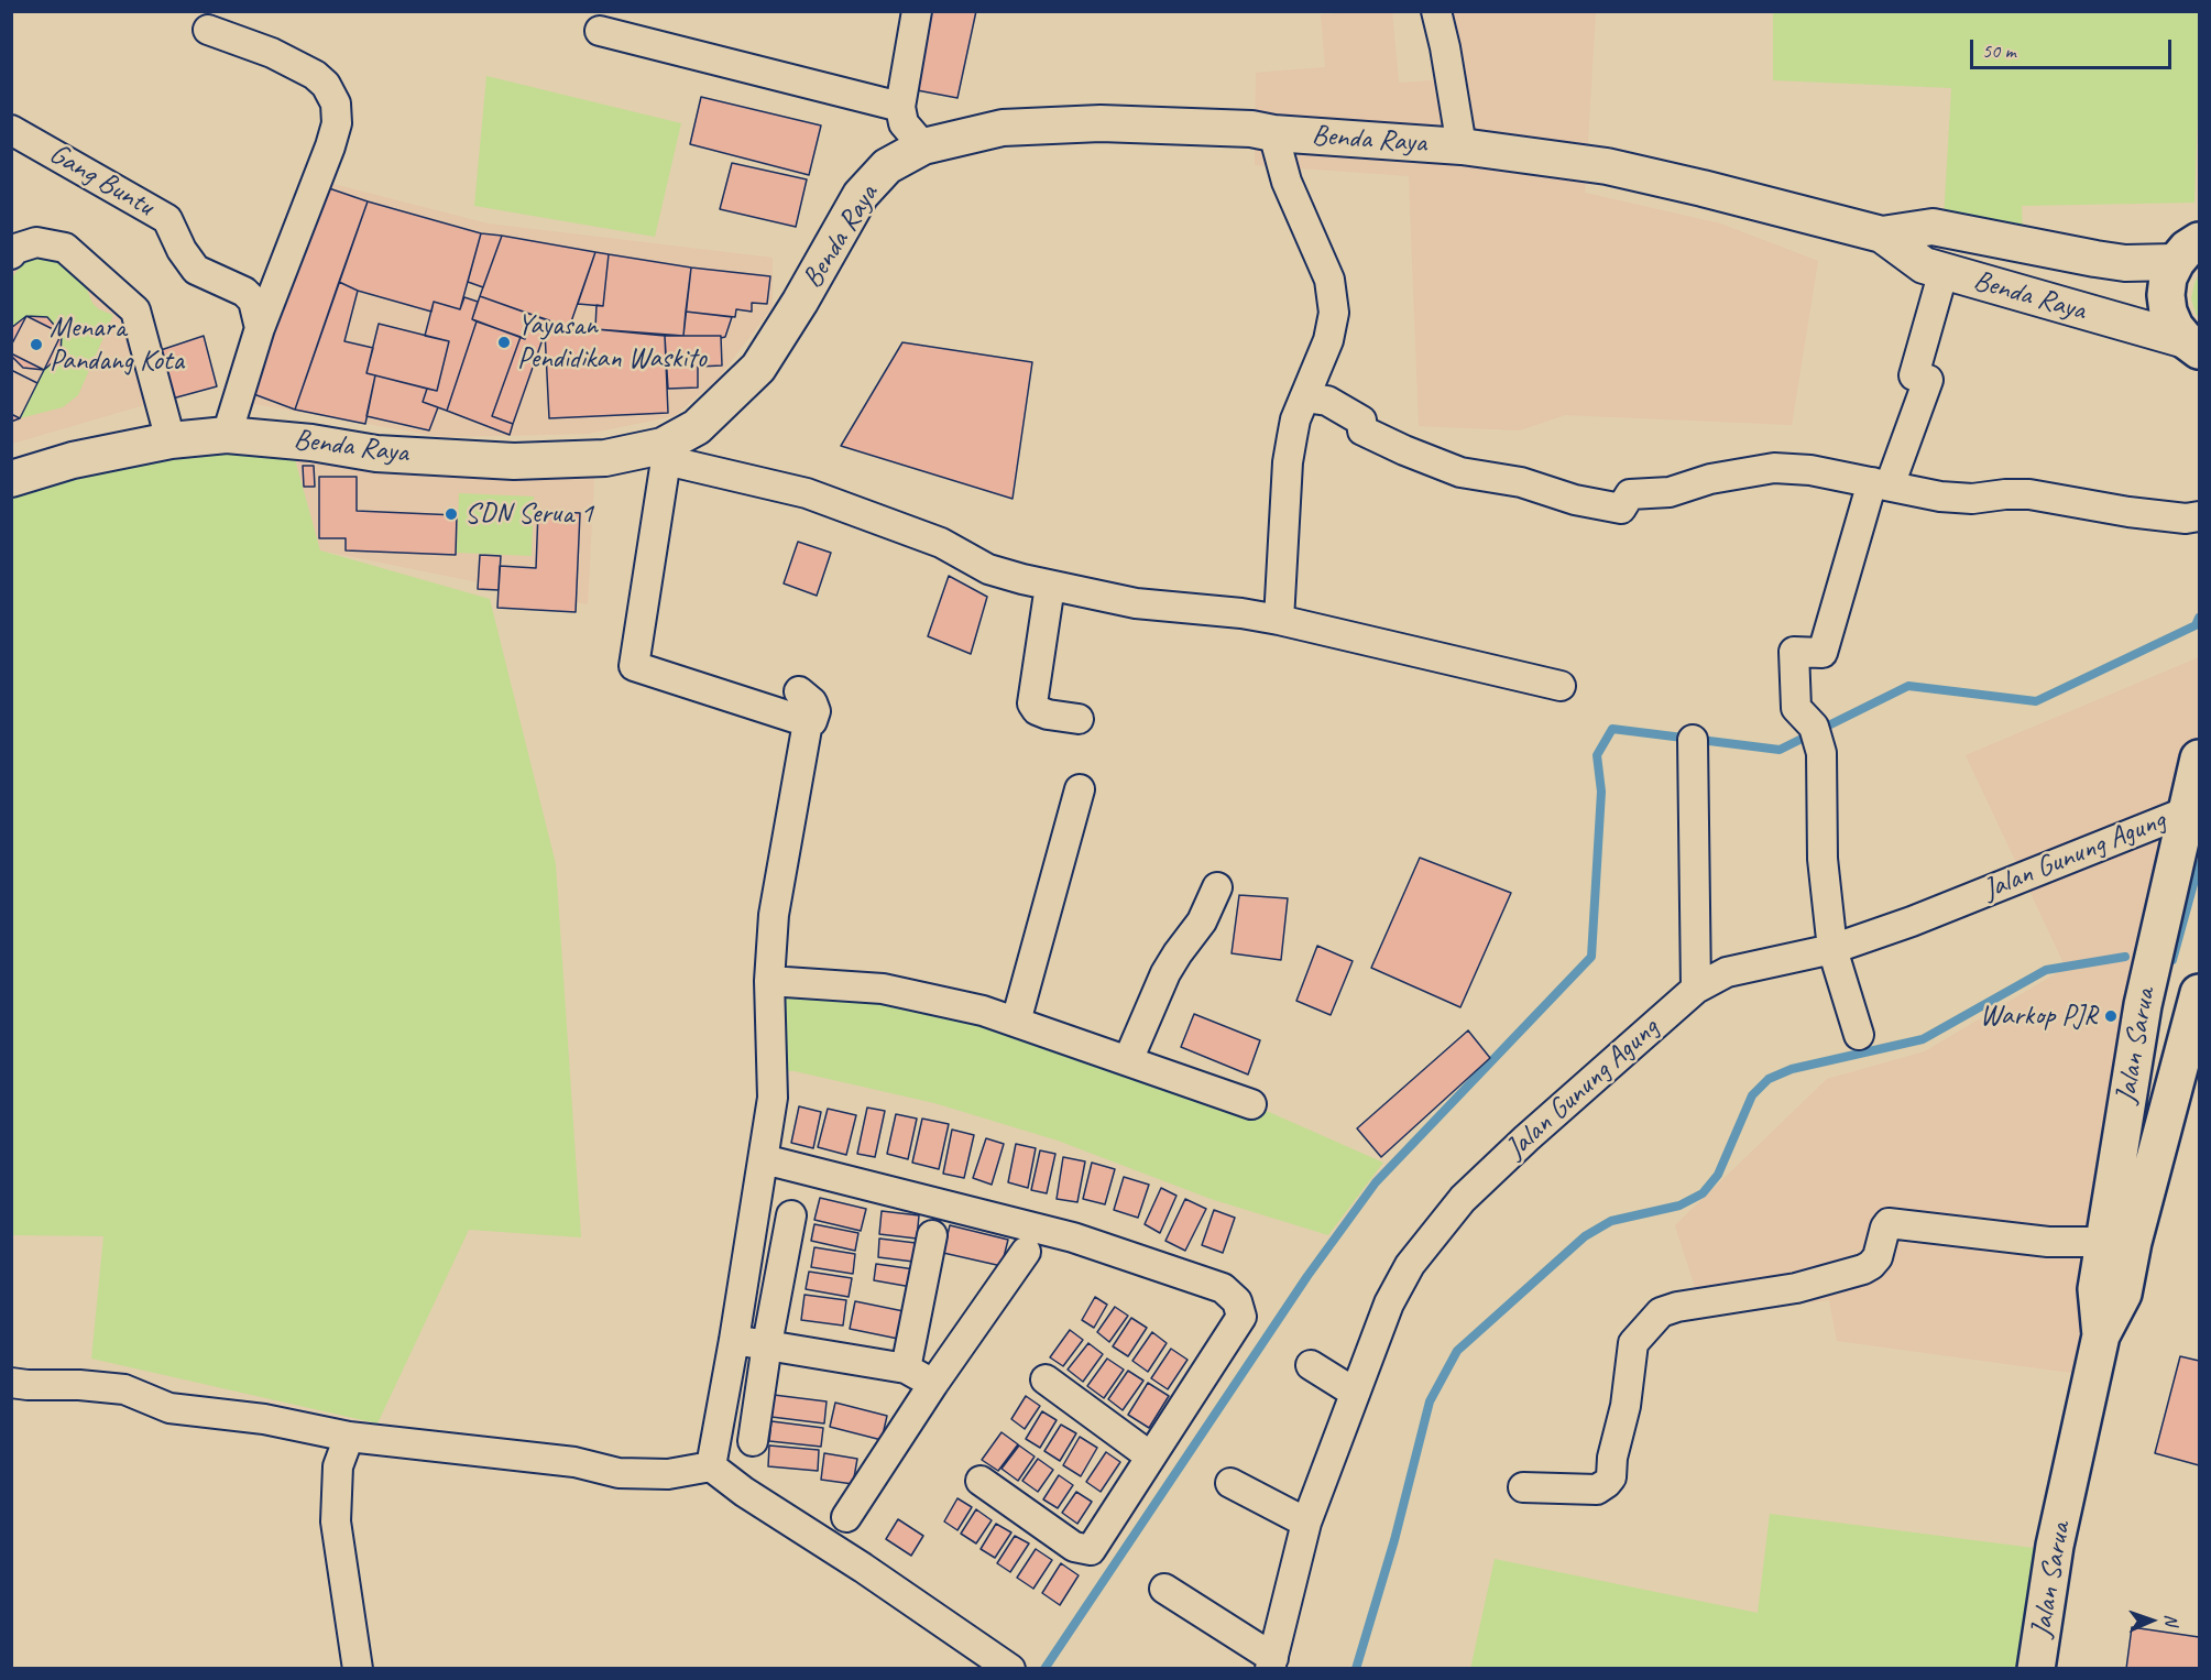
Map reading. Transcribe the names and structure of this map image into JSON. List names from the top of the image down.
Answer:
{
  "streets": {
    "main road": ["Jalan Sarua"],
    "street": ["Benda Raya", "Gang Buntu", "Jalan Gunung Agung"]
  },
  "crossings": [
    ["Jalan Gunung Agung", "Jalan Sarua"]
  ],
  "places": [
    "Yayasan Pendidikan Waskito",
    "Menara Pandang Kota",
    "SDN Serua 1",
    "Warkop PJR"
  ],
  "scale_bar": "50 m",
  "north": "right"
}
